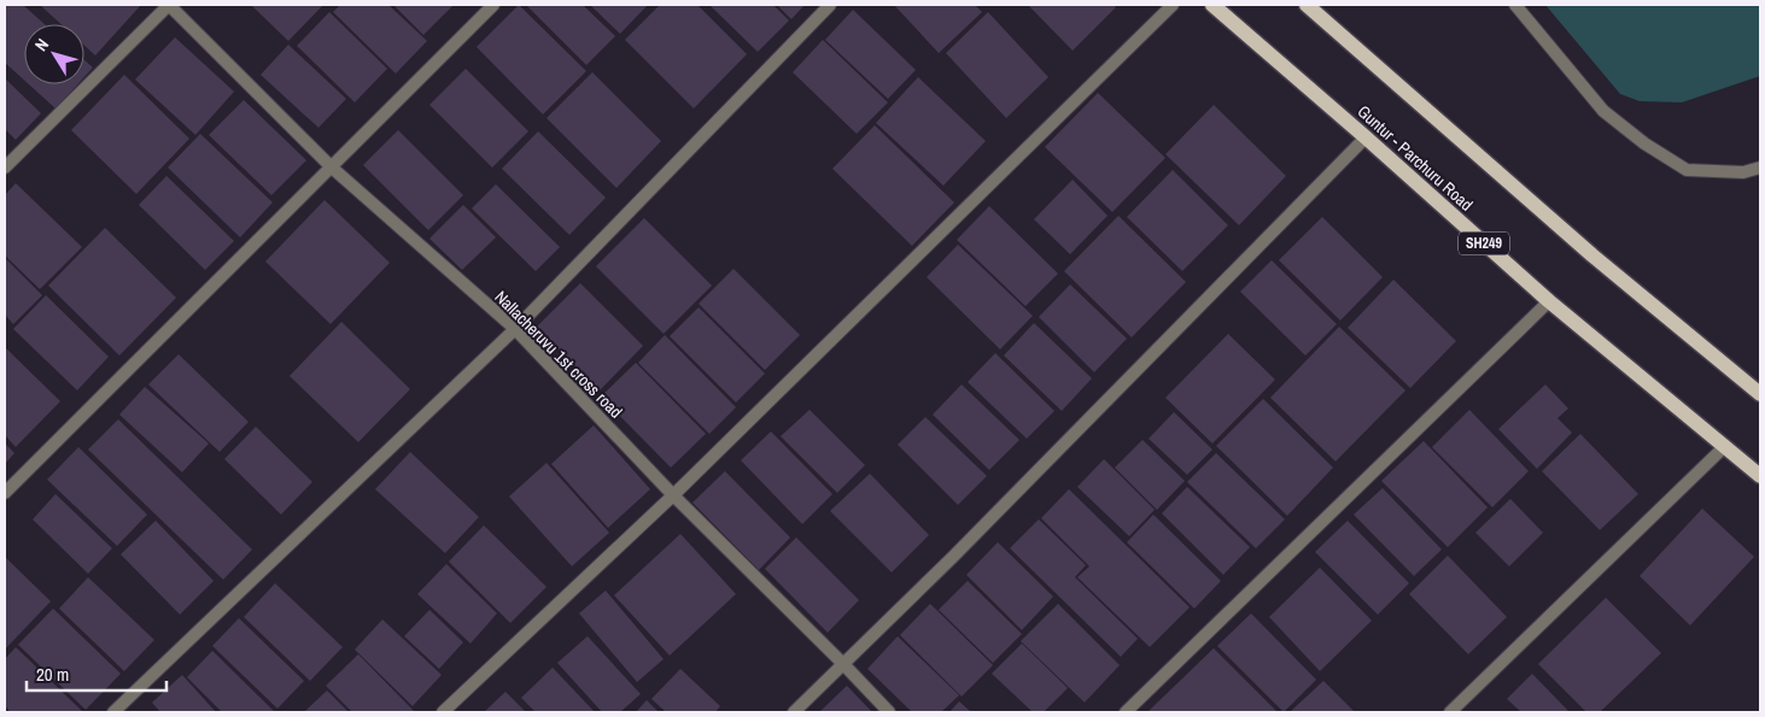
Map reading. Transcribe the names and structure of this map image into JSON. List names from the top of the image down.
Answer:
{
  "streets": {
    "main road": ["Guntur - Parchuru Road", "SH249"],
    "street": ["Nallacheruvu 1st cross road"]
  },
  "scale_bar": "20 m",
  "north": "top left"
}
